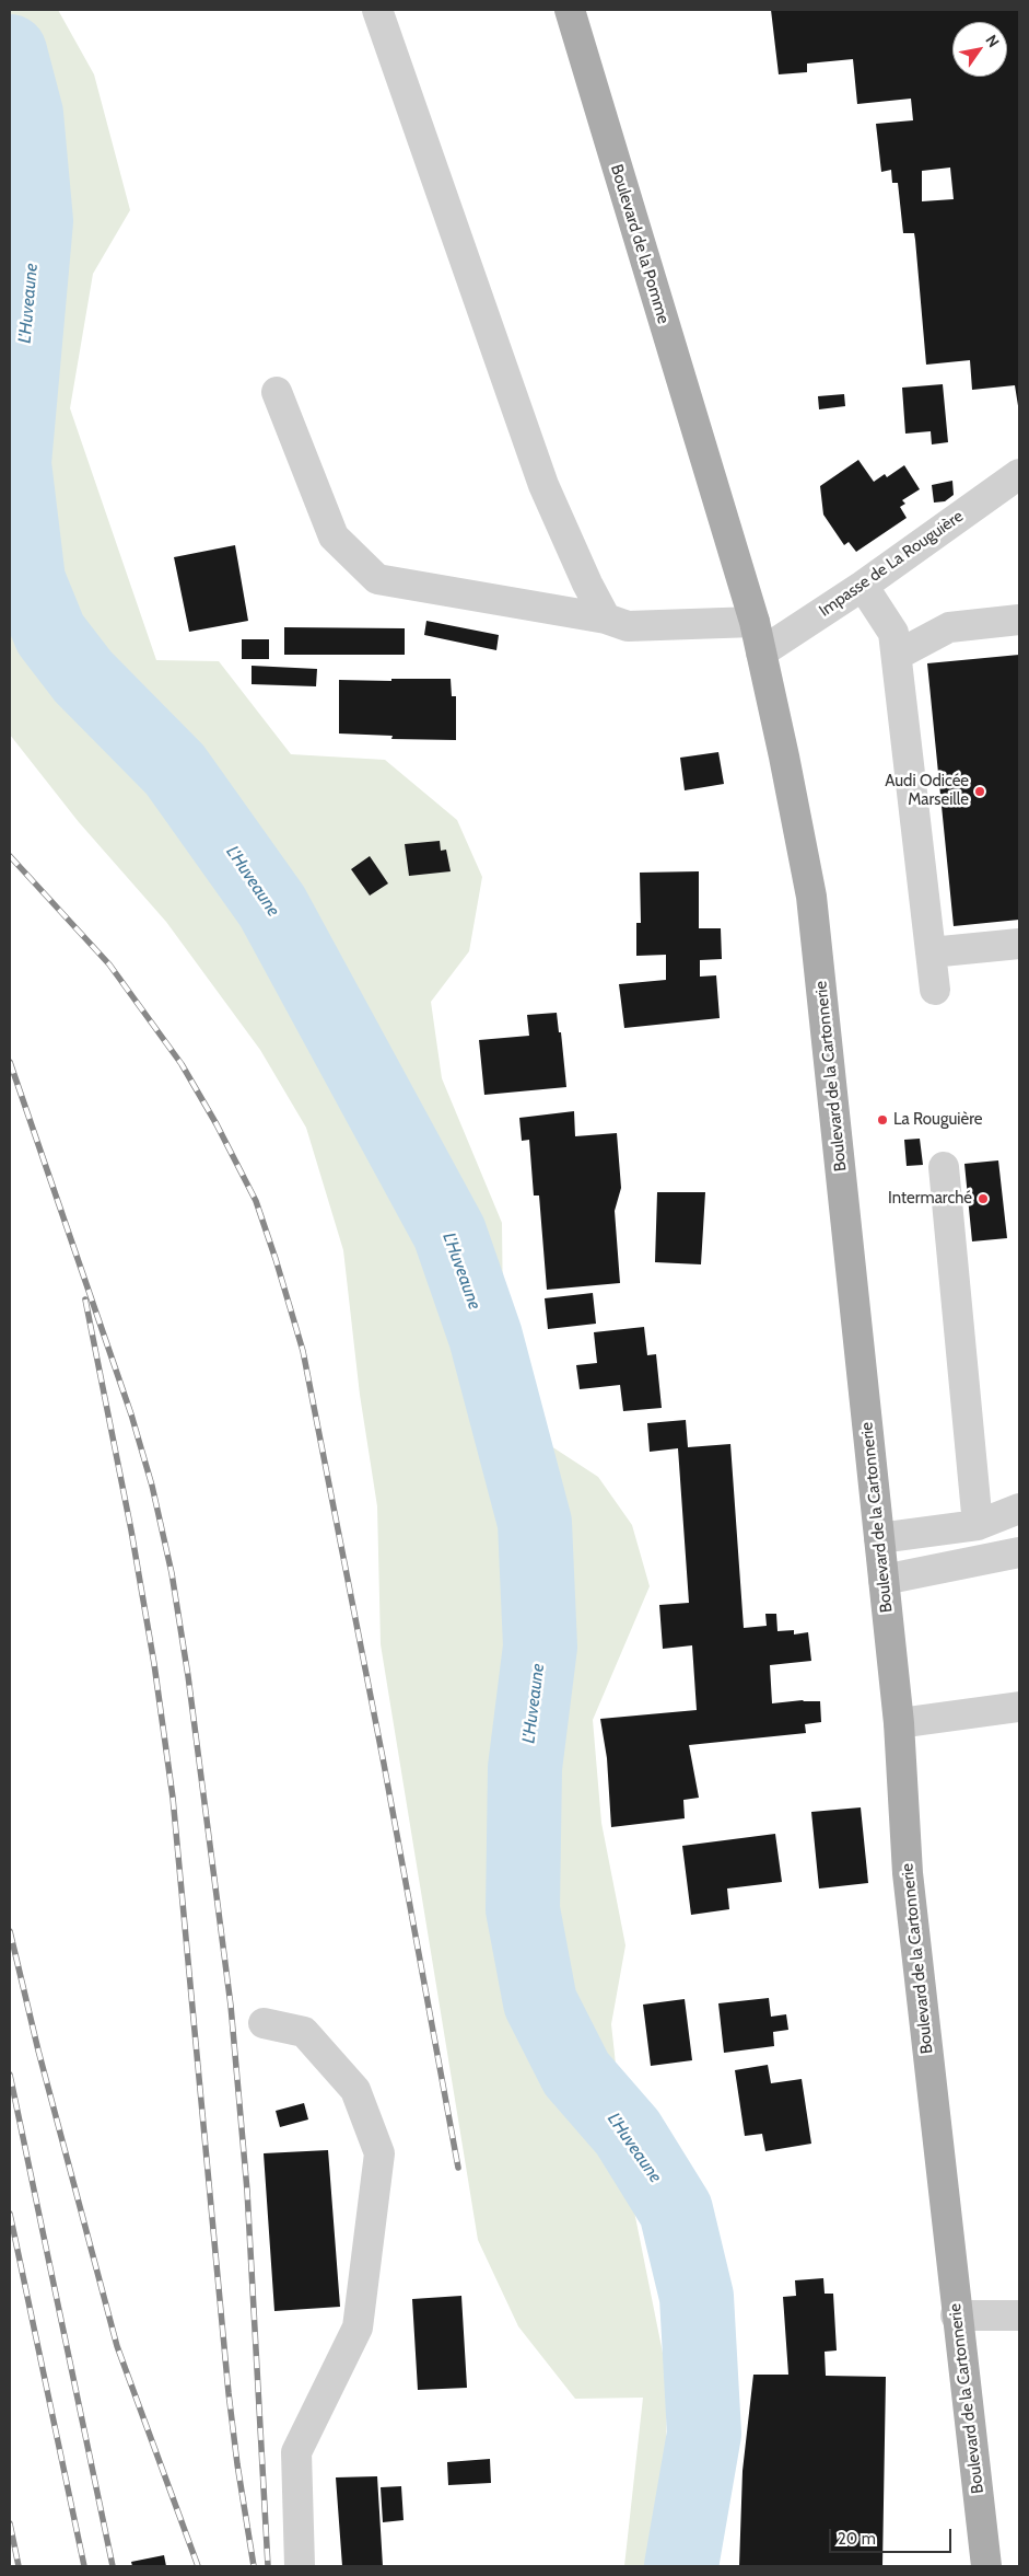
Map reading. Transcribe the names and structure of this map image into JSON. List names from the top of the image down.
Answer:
{
  "streets": {
    "main road": ["Boulevard de la Pomme", "Boulevard de la Cartonnerie"],
    "street": ["Impasse de La Rouguière"]
  },
  "crossings": [
    ["Boulevard de la Pomme", "Boulevard de la Cartonnerie"],
    ["Impasse de La Rouguière", "Boulevard de la Cartonnerie"]
  ],
  "water": ["L'Huveaune"],
  "places": ["Audi Odicée Marseille", "La Rouguière", "Intermarché"],
  "scale_bar": "20 m",
  "north": "top right"
}
